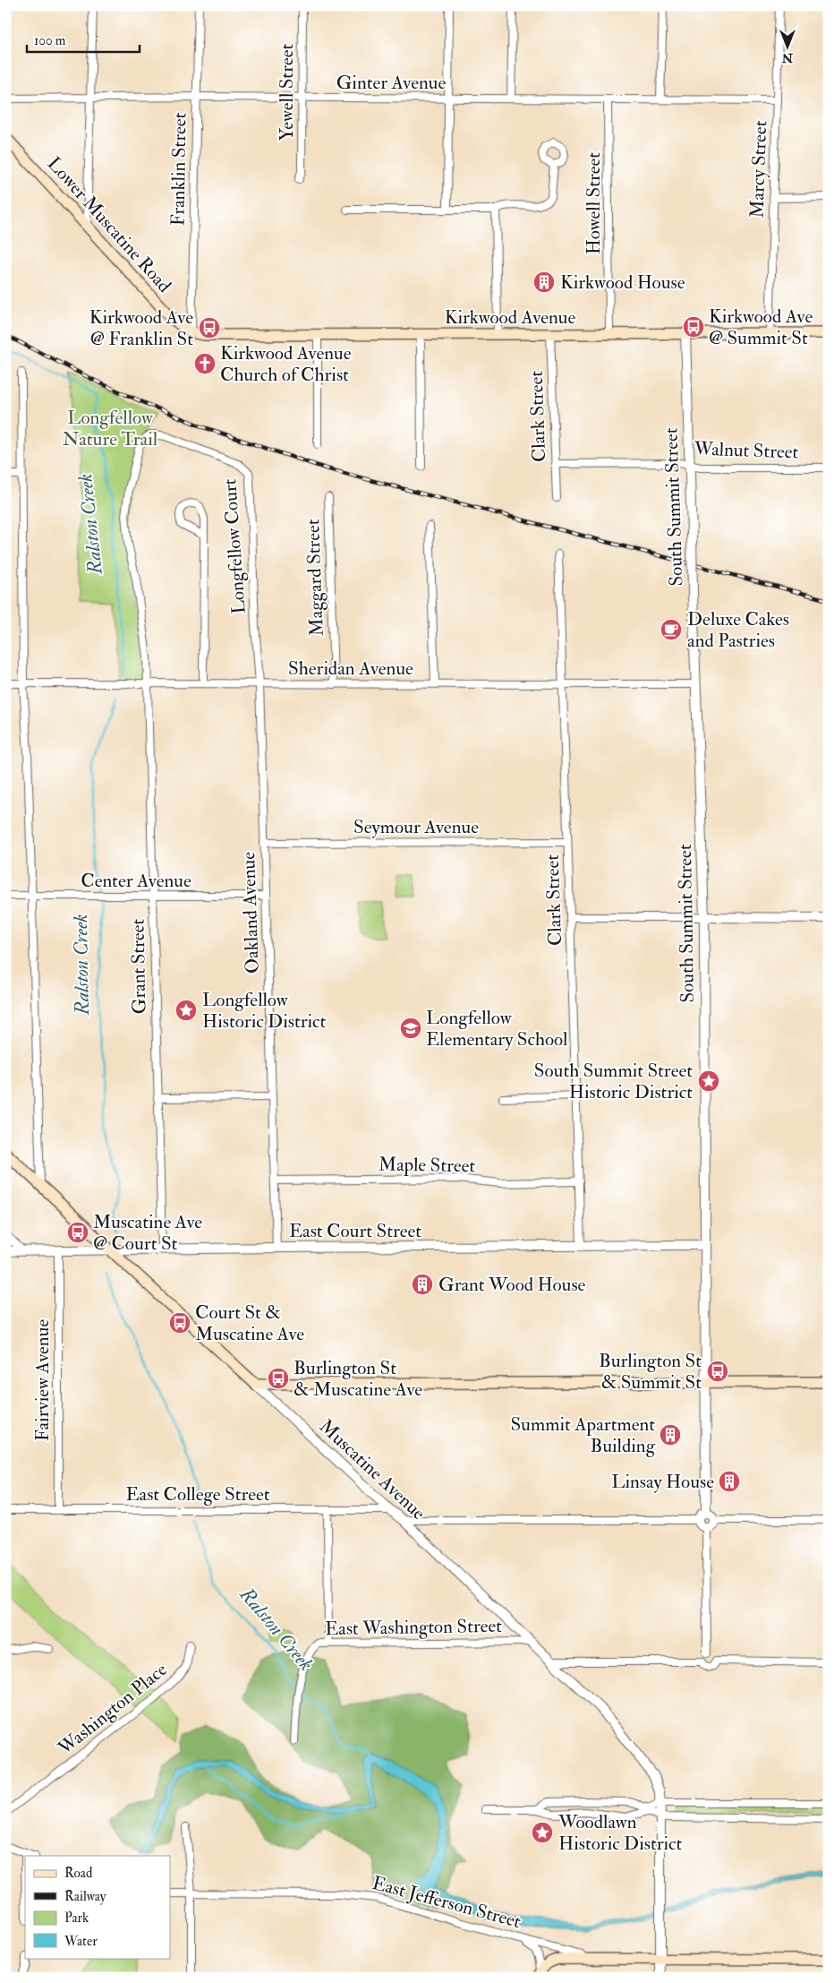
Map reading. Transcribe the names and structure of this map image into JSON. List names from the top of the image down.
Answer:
{
  "streets": {
    "main road": [
      "Lower Muscatine Road",
      "Kirkwood Avenue",
      "Muscatine Avenue",
      "East Jefferson Street"
    ],
    "street": [
      "Ginter Avenue",
      "Yewell Street",
      "Franklin Street",
      "Marcy Street",
      "Howell Street",
      "Clark Street",
      "Walnut Street",
      "South Summit Street",
      "Longfellow Court",
      "Maggard Street",
      "Sheridan Avenue",
      "Seymour Avenue",
      "Center Avenue",
      "Oakland Avenue",
      "Grant Street",
      "Maple Street",
      "East Court Street",
      "Fairview Avenue",
      "East College Street",
      "East Washington Street",
      "Washington Place"
    ]
  },
  "crossings": [
    ["Ginter Avenue", "Yewell Street"],
    ["Ginter Avenue", "Franklin Street"],
    ["Ginter Avenue", "Marcy Street"],
    ["Ginter Avenue", "Howell Street"],
    ["Franklin Street", "Lower Muscatine Road"],
    ["Franklin Street", "Kirkwood Avenue"],
    ["Marcy Street", "Kirkwood Avenue"],
    ["Howell Street", "Kirkwood Avenue"],
    ["Lower Muscatine Road", "Kirkwood Avenue"],
    ["Kirkwood Avenue", "Clark Street"],
    ["Kirkwood Avenue", "South Summit Street"],
    ["Clark Street", "Walnut Street"],
    ["Clark Street", "Sheridan Avenue"],
    ["Clark Street", "Seymour Avenue"],
    ["Clark Street", "Maple Street"],
    ["Clark Street", "East Court Street"],
    ["Walnut Street", "South Summit Street"],
    ["South Summit Street", "Sheridan Avenue"],
    ["South Summit Street", "East Court Street"],
    ["Longfellow Court", "Sheridan Avenue"],
    ["Longfellow Court", "Oakland Avenue"],
    ["Longfellow Court", "Grant Street"],
    ["Maggard Street", "Sheridan Avenue"],
    ["Sheridan Avenue", "Oakland Avenue"],
    ["Sheridan Avenue", "Grant Street"],
    ["Seymour Avenue", "Oakland Avenue"],
    ["Center Avenue", "Oakland Avenue"],
    ["Center Avenue", "Grant Street"],
    ["Oakland Avenue", "Maple Street"],
    ["Oakland Avenue", "East Court Street"],
    ["Grant Street", "East Court Street"],
    ["East Court Street", "Fairview Avenue"],
    ["East Court Street", "Muscatine Avenue"],
    ["Fairview Avenue", "East College Street"],
    ["Muscatine Avenue", "East College Street"],
    ["Muscatine Avenue", "East Washington Street"],
    ["Muscatine Avenue", "East Jefferson Street"]
  ],
  "water": ["Ralston Creek"],
  "parks": ["Longfellow Nature Trail"],
  "places": {
    "building": [
      "Kirkwood House",
      "Grant Wood House",
      "Summit Apartment Building",
      "Linsay House"
    ],
    "bus stop": [
      "Kirkwood Ave @ Summit St",
      "Kirkwood Ave @ Franklin St",
      "Muscatine Ave @ Court St",
      "Court St & Muscatine Ave",
      "Burlington St & Summit St",
      "Burlington St & Muscatine Ave"
    ],
    "church": ["Kirkwood Avenue Church of Christ"],
    "cafe": ["Deluxe Cakes and Pastries"],
    "place": ["Longfellow Historic District", "South Summit Street Historic District", "Woodlawn Historic District"],
    "school or university": ["Longfellow Elementary School"]
  },
  "legend": [
    "Road",
    "Railway",
    "Park",
    "Water"
  ],
  "scale_bar": "100 m",
  "north": "bottom"
}
